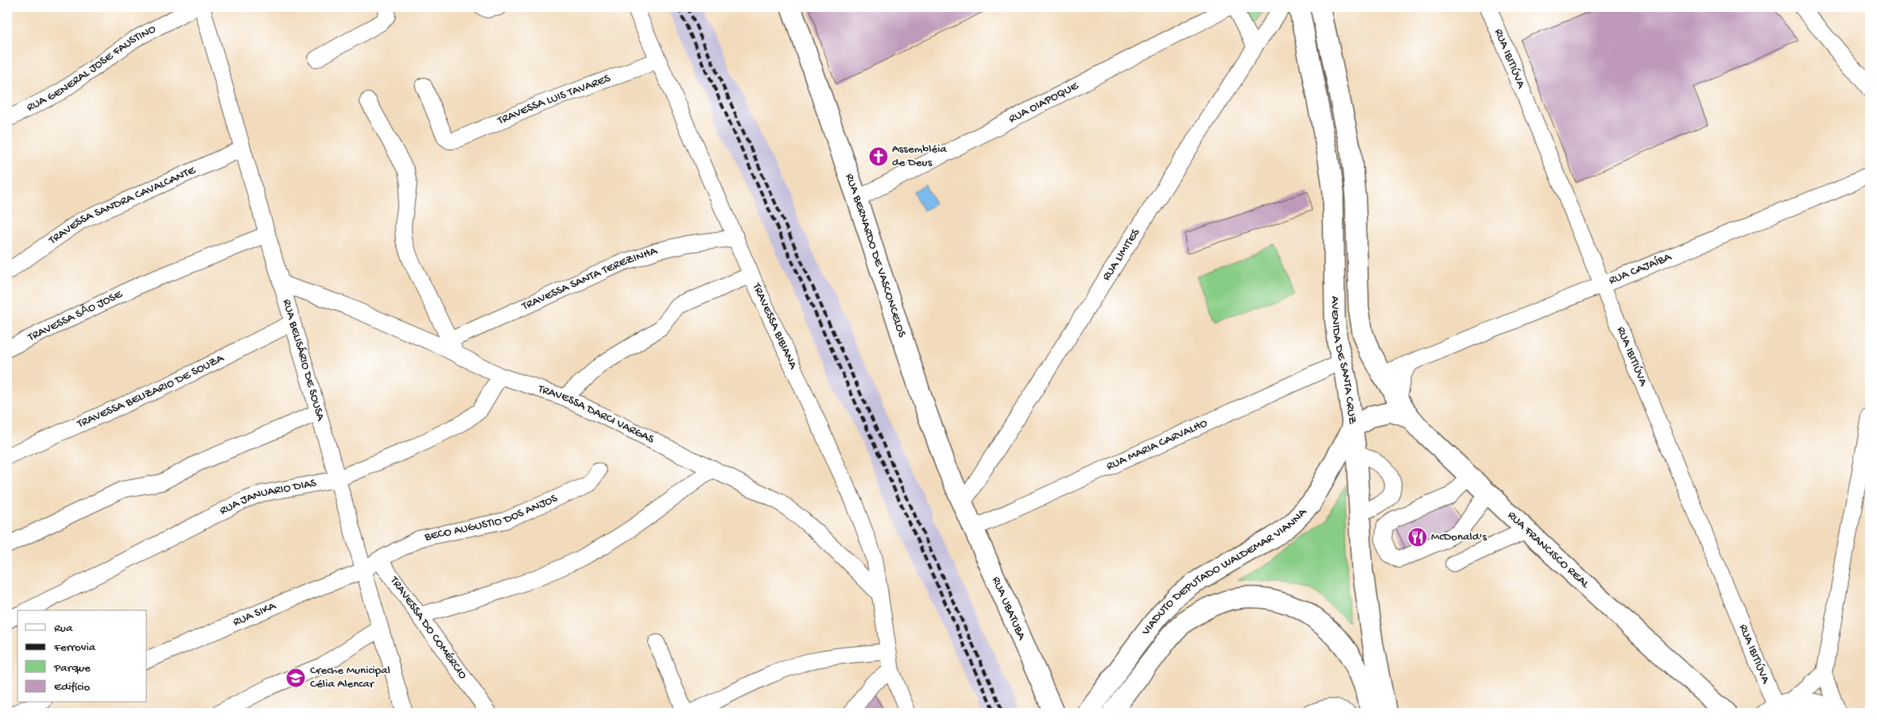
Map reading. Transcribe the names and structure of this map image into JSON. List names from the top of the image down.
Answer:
{
  "streets": {
    "main road": [
      "RUA BERNARDO DE VASCONCELOS",
      "AVENIDA DE SANTA CRUZ",
      "RUA FRANCISCO REAL",
      "VIADUTO DEPUTADO WALDEMAR VIANNA",
      "RUA UBATUBA"
    ],
    "street": [
      "RUA IBITIÚVA",
      "RUA GENERAL JOSE FAUSTINO",
      "TRAVESSA LUIS TAVARES",
      "RUA OIAPOQUE",
      "TRAVESSA SANDRA CAVALCANTE",
      "RUA LIMITES",
      "RUA CAJAÍBA",
      "TRAVESSA SANTA TEREZINHA",
      "TRAVESSA SĀO JOSE",
      "TRAVESSA BIBIANA",
      "RUA BELISÁRIO DE SOUSA",
      "TRAVESSA BELIZARIO DE SOUZA",
      "TRAVESSA DARCI VARGAS",
      "RUA MARIA CARVALHO",
      "RUA JANUARIO DIAS",
      "BECO AUGUSTIO DOS ANJOS",
      "RUA SIKA",
      "TRAVESSA DO COMÉRCIO"
    ]
  },
  "crossings": [
    ["RUA IBITIÚVA", "RUA CAJAÍBA"],
    ["TRAVESSA LUIS TAVARES", "TRAVESSA BIBIANA"],
    ["RUA OIAPOQUE", "RUA BERNARDO DE VASCONCELOS"],
    ["TRAVESSA SANDRA CAVALCANTE", "RUA BELISÁRIO DE SOUSA"],
    ["RUA LIMITES", "RUA BERNARDO DE VASCONCELOS"],
    ["RUA LIMITES", "RUA UBATUBA"],
    ["RUA BERNARDO DE VASCONCELOS", "RUA UBATUBA"],
    ["RUA CAJAÍBA", "AVENIDA DE SANTA CRUZ"],
    ["RUA CAJAÍBA", "RUA FRANCISCO REAL"],
    ["TRAVESSA SANTA TEREZINHA", "TRAVESSA BIBIANA"],
    ["TRAVESSA SĀO JOSE", "RUA BELISÁRIO DE SOUSA"],
    ["TRAVESSA BIBIANA", "TRAVESSA DARCI VARGAS"],
    ["RUA BELISÁRIO DE SOUSA", "TRAVESSA BELIZARIO DE SOUZA"],
    ["RUA BELISÁRIO DE SOUSA", "TRAVESSA DARCI VARGAS"],
    ["RUA BELISÁRIO DE SOUSA", "RUA JANUARIO DIAS"],
    ["RUA BELISÁRIO DE SOUSA", "RUA SIKA"],
    ["AVENIDA DE SANTA CRUZ", "RUA MARIA CARVALHO"],
    ["AVENIDA DE SANTA CRUZ", "RUA FRANCISCO REAL"],
    ["AVENIDA DE SANTA CRUZ", "VIADUTO DEPUTADO WALDEMAR VIANNA"],
    ["TRAVESSA DARCI VARGAS", "RUA JANUARIO DIAS"],
    ["RUA MARIA CARVALHO", "RUA UBATUBA"],
    ["BECO AUGUSTIO DOS ANJOS", "TRAVESSA DO COMÉRCIO"]
  ],
  "places": {
    "church": ["Assembléia de Deus"],
    "restaurant": ["McDonald's"],
    "school or university": ["Creche Municipal Célia Alencar"]
  },
  "legend": [
    "Rua",
    "Ferrovia",
    "Parque",
    "Edifício"
  ]
}
